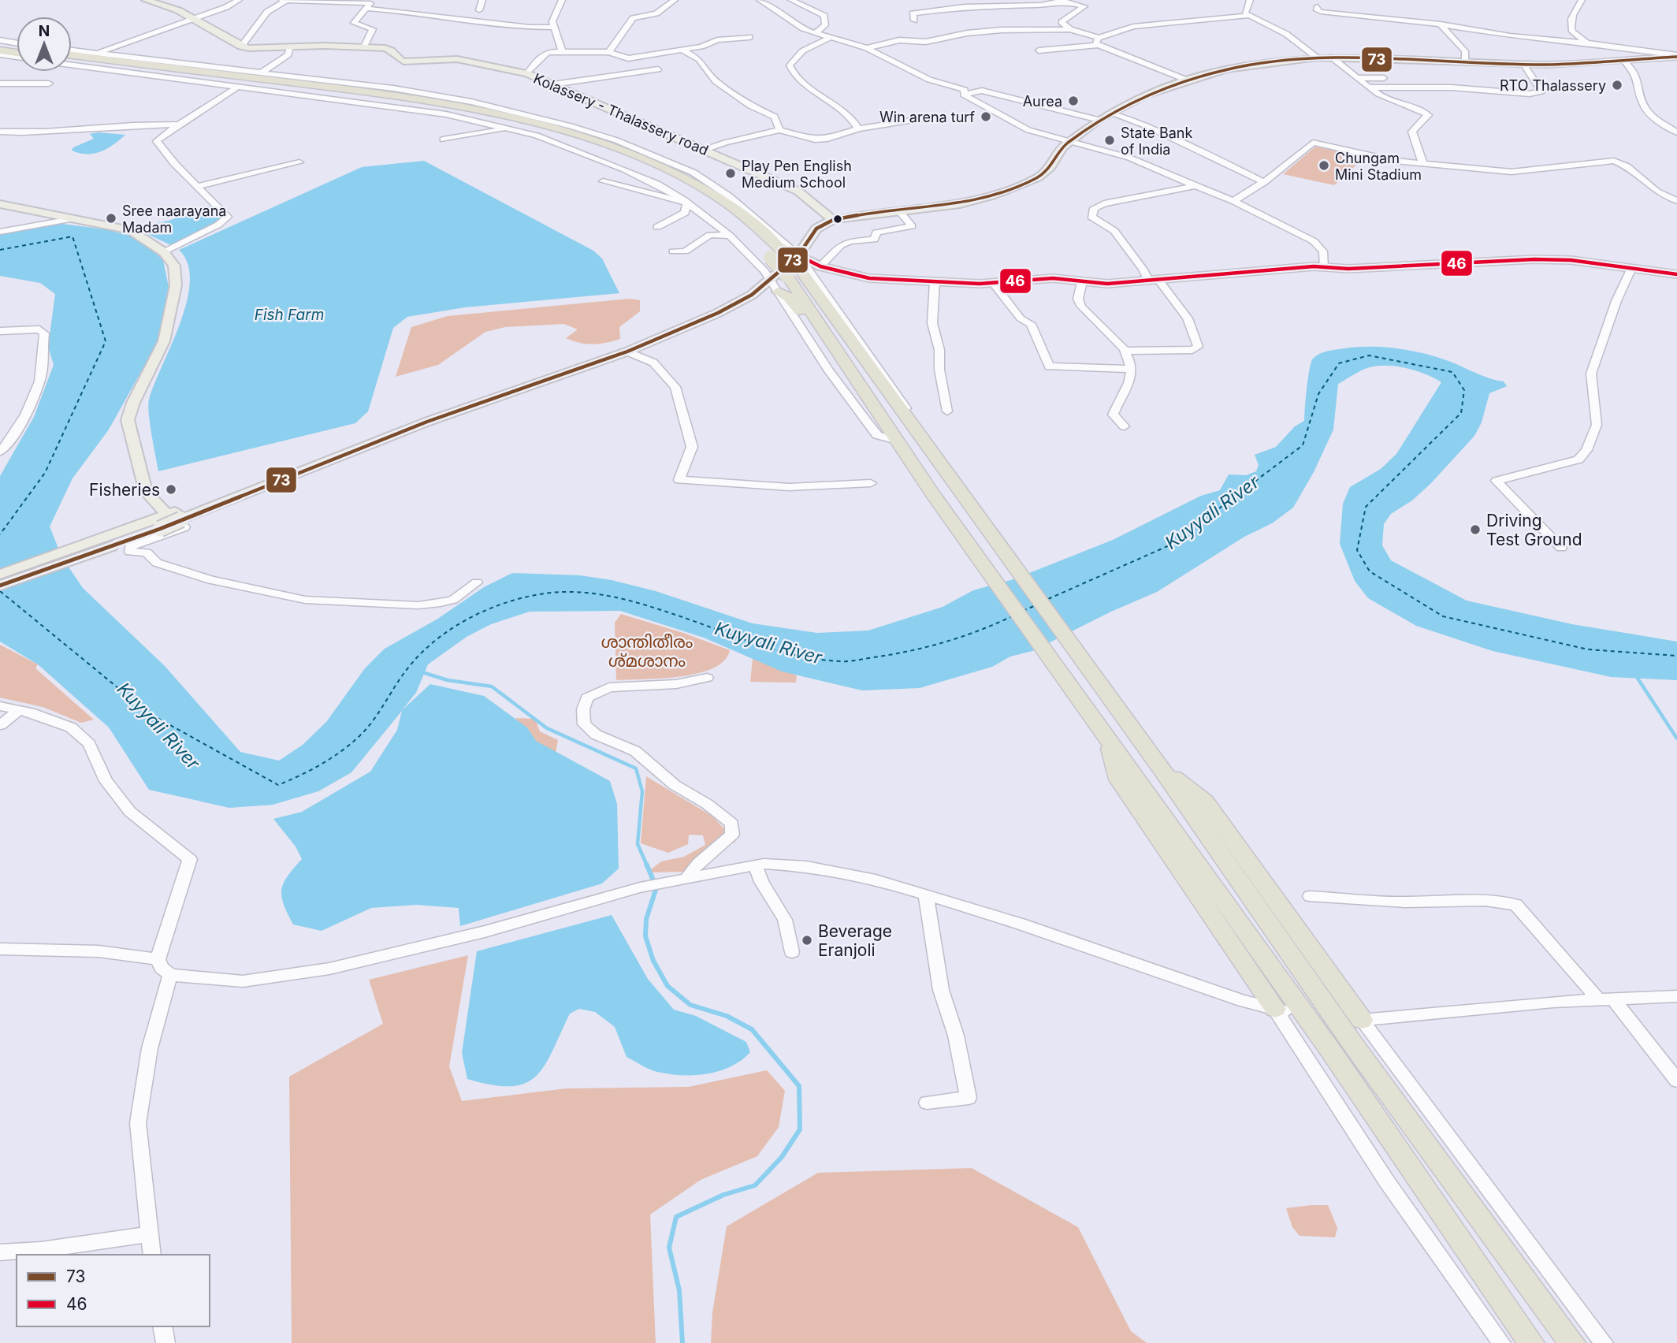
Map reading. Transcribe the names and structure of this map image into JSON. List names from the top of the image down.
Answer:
{
  "streets": {
    "main road": ["Kolassery - Thalassery road"]
  },
  "water": ["Fish Farm", "Kuyyali River"],
  "parks": ["ശാന്തിതീരം ശ്മശാനം"],
  "places": [
    "RTO Thalassery",
    "Aurea",
    "Win arena turf",
    "State Bank of India",
    "Chungam Mini Stadium",
    "Play Pen English Medium School",
    "Sree naarayana Madam",
    "Fisheries",
    "Driving Test Ground",
    "Beverage Eranjoli"
  ],
  "lines": ["transit line 73", "transit line 46"],
  "legend": ["73", "46"],
  "north": "top"
}
